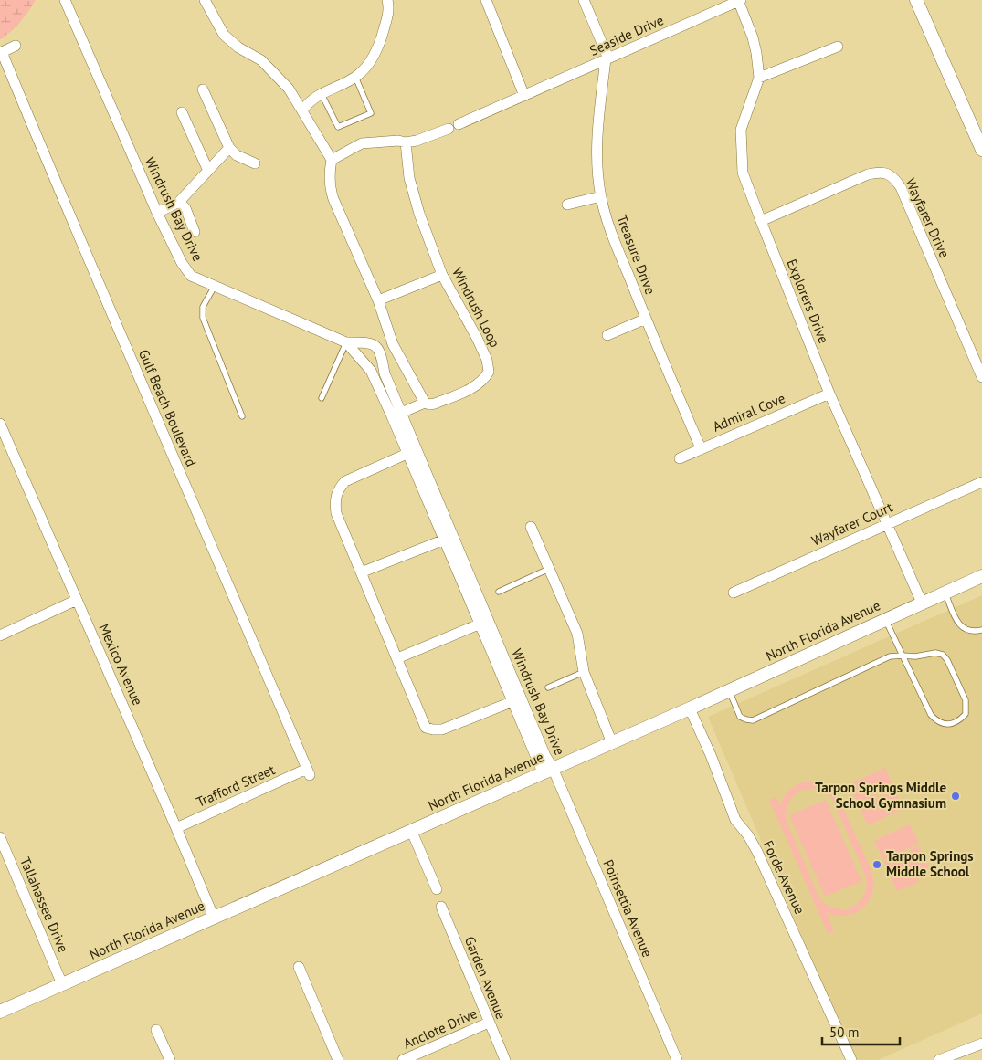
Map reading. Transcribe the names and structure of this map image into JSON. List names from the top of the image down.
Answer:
{
  "streets": {
    "street": [
      "Seaside Drive",
      "Windrush Bay Drive",
      "Wayfarer Drive",
      "Treasure Drive",
      "Explorers Drive",
      "Windrush Loop",
      "Gulf Beach Boulevard",
      "Admiral Cove",
      "Wayfarer Court",
      "North Florida Avenue",
      "Mexico Avenue",
      "Trafford Street",
      "Forde Avenue",
      "Tallahassee Drive",
      "Poinsettia Avenue",
      "Garden Avenue",
      "Anclote Drive"
    ]
  },
  "crossings": [
    ["Seaside Drive", "Treasure Drive"],
    ["Seaside Drive", "Explorers Drive"],
    ["Windrush Bay Drive", "Windrush Loop"],
    ["Windrush Bay Drive", "North Florida Avenue"],
    ["Windrush Bay Drive", "Poinsettia Avenue"],
    ["Wayfarer Drive", "Explorers Drive"],
    ["Treasure Drive", "Admiral Cove"],
    ["Explorers Drive", "Admiral Cove"],
    ["Explorers Drive", "Wayfarer Court"],
    ["Explorers Drive", "North Florida Avenue"],
    ["Gulf Beach Boulevard", "Trafford Street"],
    ["North Florida Avenue", "Mexico Avenue"],
    ["North Florida Avenue", "Forde Avenue"],
    ["North Florida Avenue", "Tallahassee Drive"],
    ["North Florida Avenue", "Poinsettia Avenue"],
    ["Mexico Avenue", "Trafford Street"],
    ["Garden Avenue", "Anclote Drive"]
  ],
  "places": ["Tarpon Springs Middle School Gymnasium", "Tarpon Springs Middle School"],
  "scale_bar": "50 m"
}
